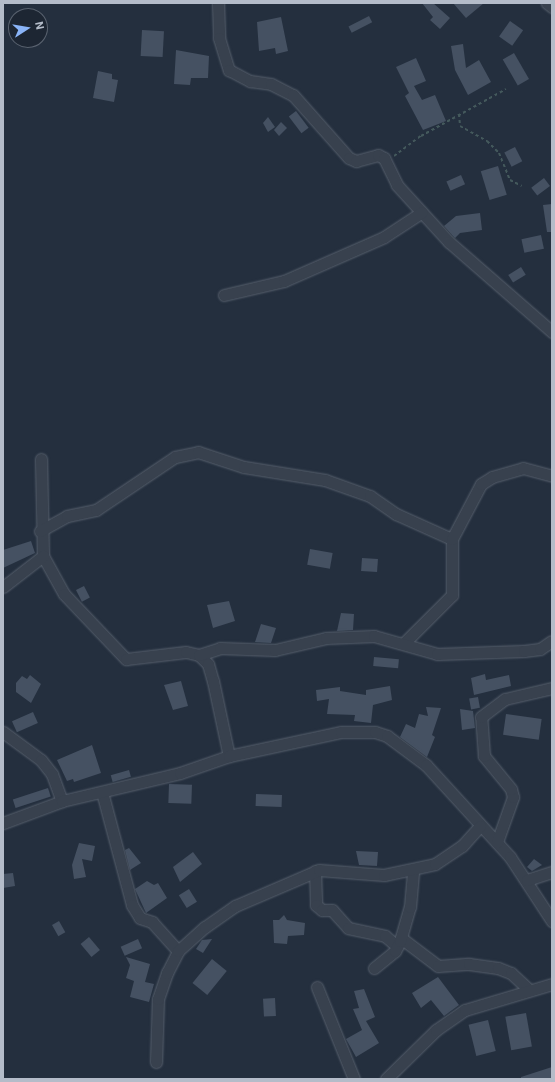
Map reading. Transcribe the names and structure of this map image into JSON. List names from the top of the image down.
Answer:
{
  "north": "right"
}
